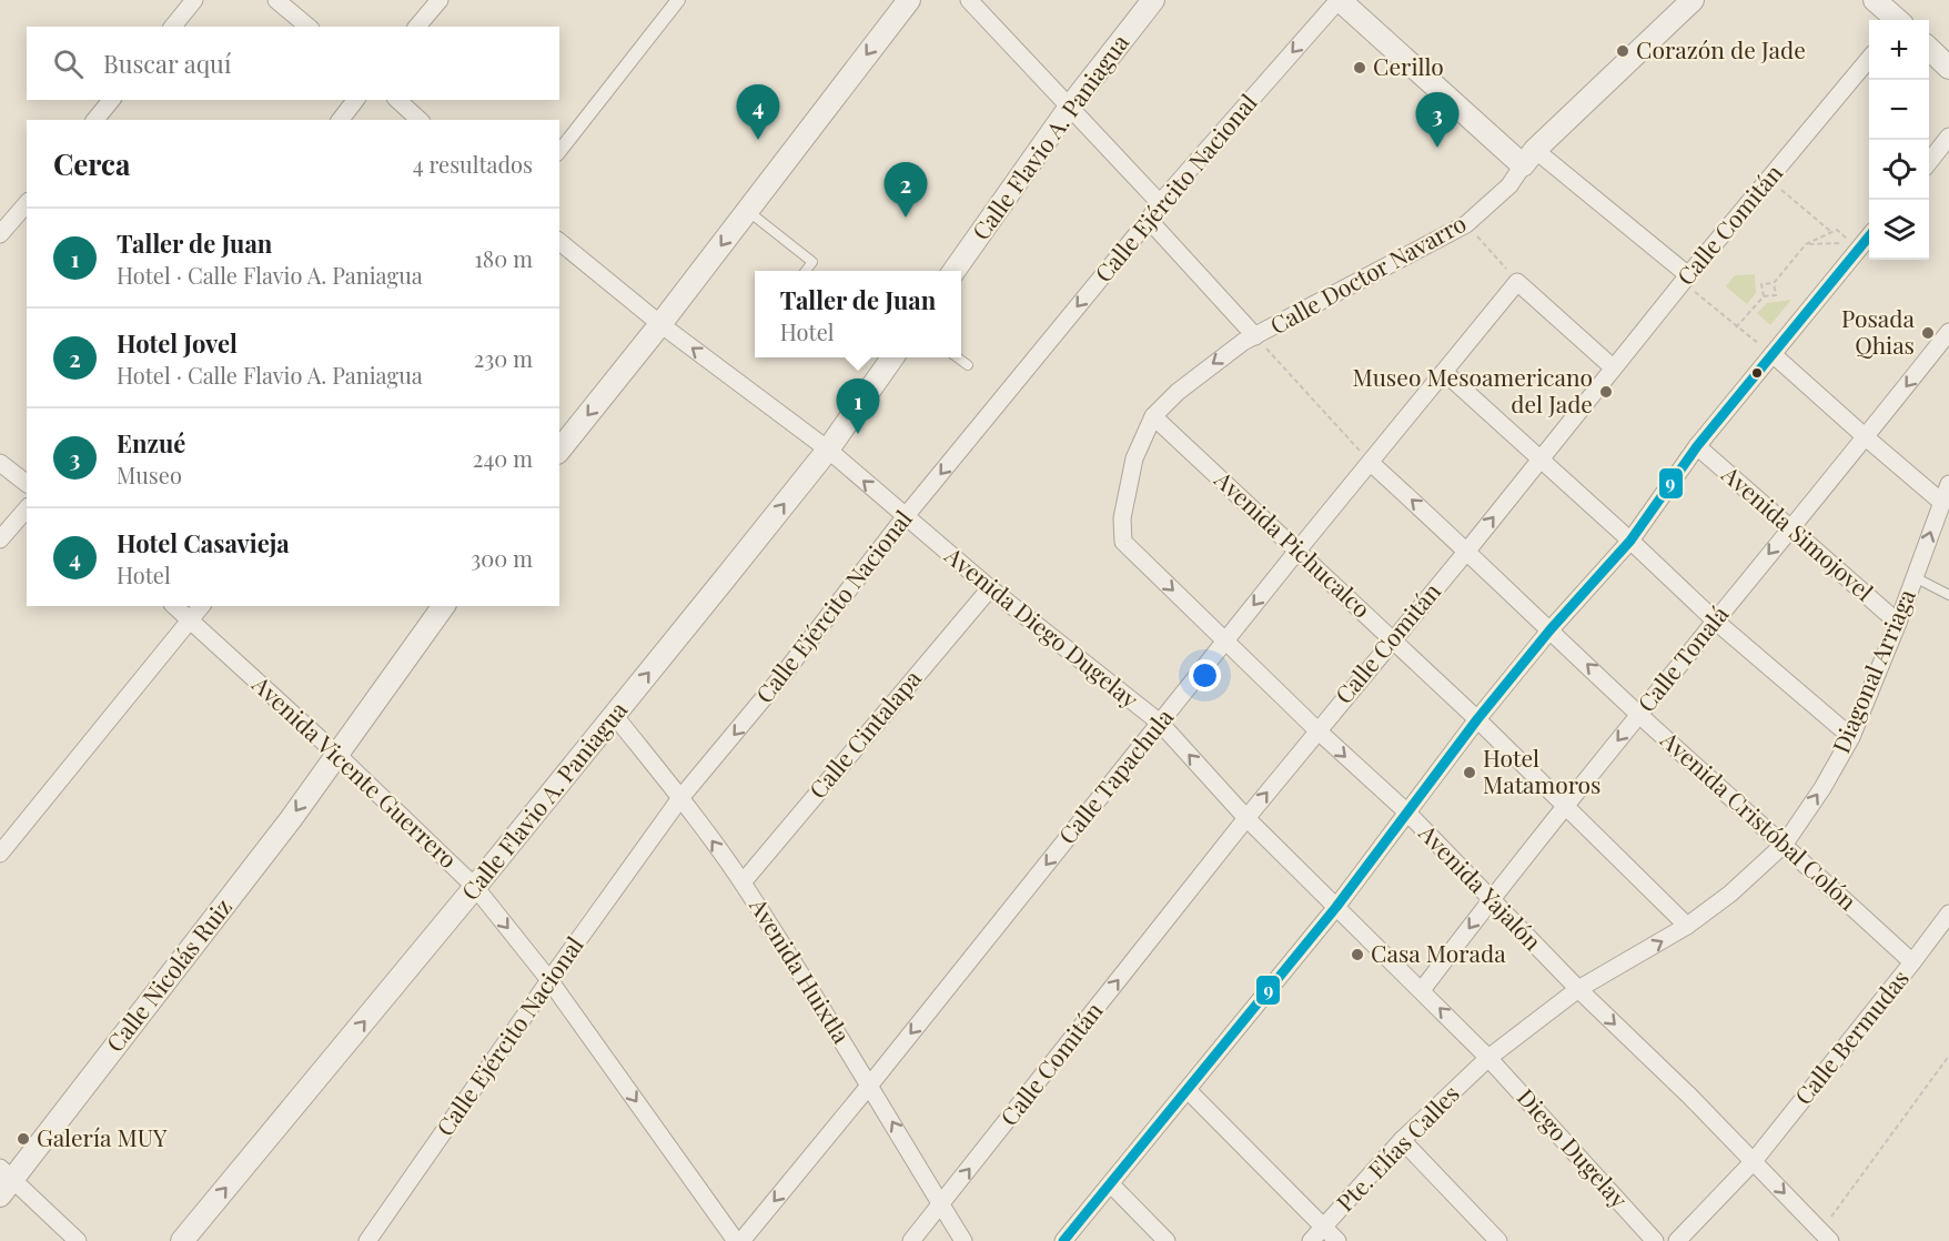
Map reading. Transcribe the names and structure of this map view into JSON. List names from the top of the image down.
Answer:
{
  "streets": {
    "street": [
      "Calle Flavio A. Paniagua",
      "Calle Ejército Nacional",
      "Calle Comitán",
      "Calle Doctor Navarro",
      "Avenida Simojovel",
      "Avenida Pichucalco",
      "Avenida Diego Dugelay",
      "Calle Tonalá",
      "Diagonal Arriaga",
      "Calle Cintalapa",
      "Avenida Vicente Guerrero",
      "Calle Tapachula",
      "Avenida Cristóbal Colón",
      "Avenida Yajalón",
      "Avenida Huixtla",
      "Calle Nicolás Ruiz",
      "Calle Bermudas",
      "Pte. Elías Calles",
      "Diego Dugelay"
    ]
  },
  "crossings": [
    ["Calle Flavio A. Paniagua", "Avenida Diego Dugelay"],
    ["Calle Flavio A. Paniagua", "Avenida Vicente Guerrero"],
    ["Calle Flavio A. Paniagua", "Avenida Huixtla"],
    ["Calle Ejército Nacional", "Avenida Diego Dugelay"],
    ["Calle Ejército Nacional", "Avenida Vicente Guerrero"],
    ["Calle Ejército Nacional", "Avenida Huixtla"],
    ["Calle Comitán", "Avenida Pichucalco"],
    ["Calle Comitán", "Avenida Diego Dugelay"],
    ["Calle Comitán", "Avenida Cristóbal Colón"],
    ["Calle Comitán", "Avenida Yajalón"],
    ["Calle Comitán", "Avenida Huixtla"],
    ["Calle Doctor Navarro", "Avenida Pichucalco"],
    ["Calle Doctor Navarro", "Avenida Yajalón"],
    ["Avenida Simojovel", "Calle Tonalá"],
    ["Avenida Simojovel", "Diagonal Arriaga"],
    ["Avenida Pichucalco", "Calle Tonalá"],
    ["Avenida Pichucalco", "Diagonal Arriaga"],
    ["Avenida Pichucalco", "Calle Tapachula"],
    ["Avenida Diego Dugelay", "Calle Tonalá"],
    ["Avenida Diego Dugelay", "Diagonal Arriaga"],
    ["Avenida Diego Dugelay", "Calle Cintalapa"],
    ["Avenida Diego Dugelay", "Calle Tapachula"],
    ["Avenida Diego Dugelay", "Pte. Elías Calles"],
    ["Avenida Diego Dugelay", "Diego Dugelay"],
    ["Calle Tonalá", "Avenida Cristóbal Colón"],
    ["Calle Tonalá", "Avenida Yajalón"],
    ["Diagonal Arriaga", "Avenida Cristóbal Colón"],
    ["Diagonal Arriaga", "Avenida Yajalón"],
    ["Diagonal Arriaga", "Pte. Elías Calles"],
    ["Diagonal Arriaga", "Diego Dugelay"],
    ["Calle Cintalapa", "Avenida Huixtla"],
    ["Avenida Vicente Guerrero", "Calle Nicolás Ruiz"],
    ["Calle Tapachula", "Avenida Cristóbal Colón"],
    ["Calle Tapachula", "Avenida Yajalón"],
    ["Calle Tapachula", "Avenida Huixtla"],
    ["Avenida Cristóbal Colón", "Calle Bermudas"],
    ["Avenida Yajalón", "Calle Bermudas"],
    ["Pte. Elías Calles", "Diego Dugelay"]
  ],
  "one_way": [
    "Calle Flavio A. Paniagua",
    "Calle Ejército Nacional",
    "Avenida Diego Dugelay",
    "Diagonal Arriaga",
    "Avenida Vicente Guerrero",
    "Calle Tapachula",
    "Avenida Yajalón",
    "Avenida Huixtla",
    "Calle Nicolás Ruiz"
  ],
  "places": [
    "Corazón de Jade",
    "Cerillo",
    "Posada Qhias",
    "Museo Mesoamericano del Jade",
    "Hotel Matamoros",
    "Casa Morada",
    "Galería MUY"
  ],
  "lines": ["transit line 9"],
  "page": {
    "map_buttons": ["+", "−"],
    "search": "Buscar aquí",
    "pins": [
      "4",
      "3",
      "2",
      "1"
    ],
    "heading": ["Cerca", "4 resultados"],
    "list": [
      {
        "mark": "1",
        "name": "Taller de Juan",
        "note": "Hotel · Calle Flavio A. Paniagua",
        "value": "180 m"
      },
      {
        "mark": "2",
        "name": "Hotel Jovel",
        "note": "Hotel · Calle Flavio A. Paniagua",
        "value": "230 m"
      },
      {
        "mark": "3",
        "name": "Enzué",
        "note": "Museo",
        "value": "240 m"
      },
      {
        "mark": "4",
        "name": "Hotel Casavieja",
        "note": "Hotel",
        "value": "300 m"
      }
    ],
    "popup": ["Taller de Juan", "Hotel"]
  }
}
